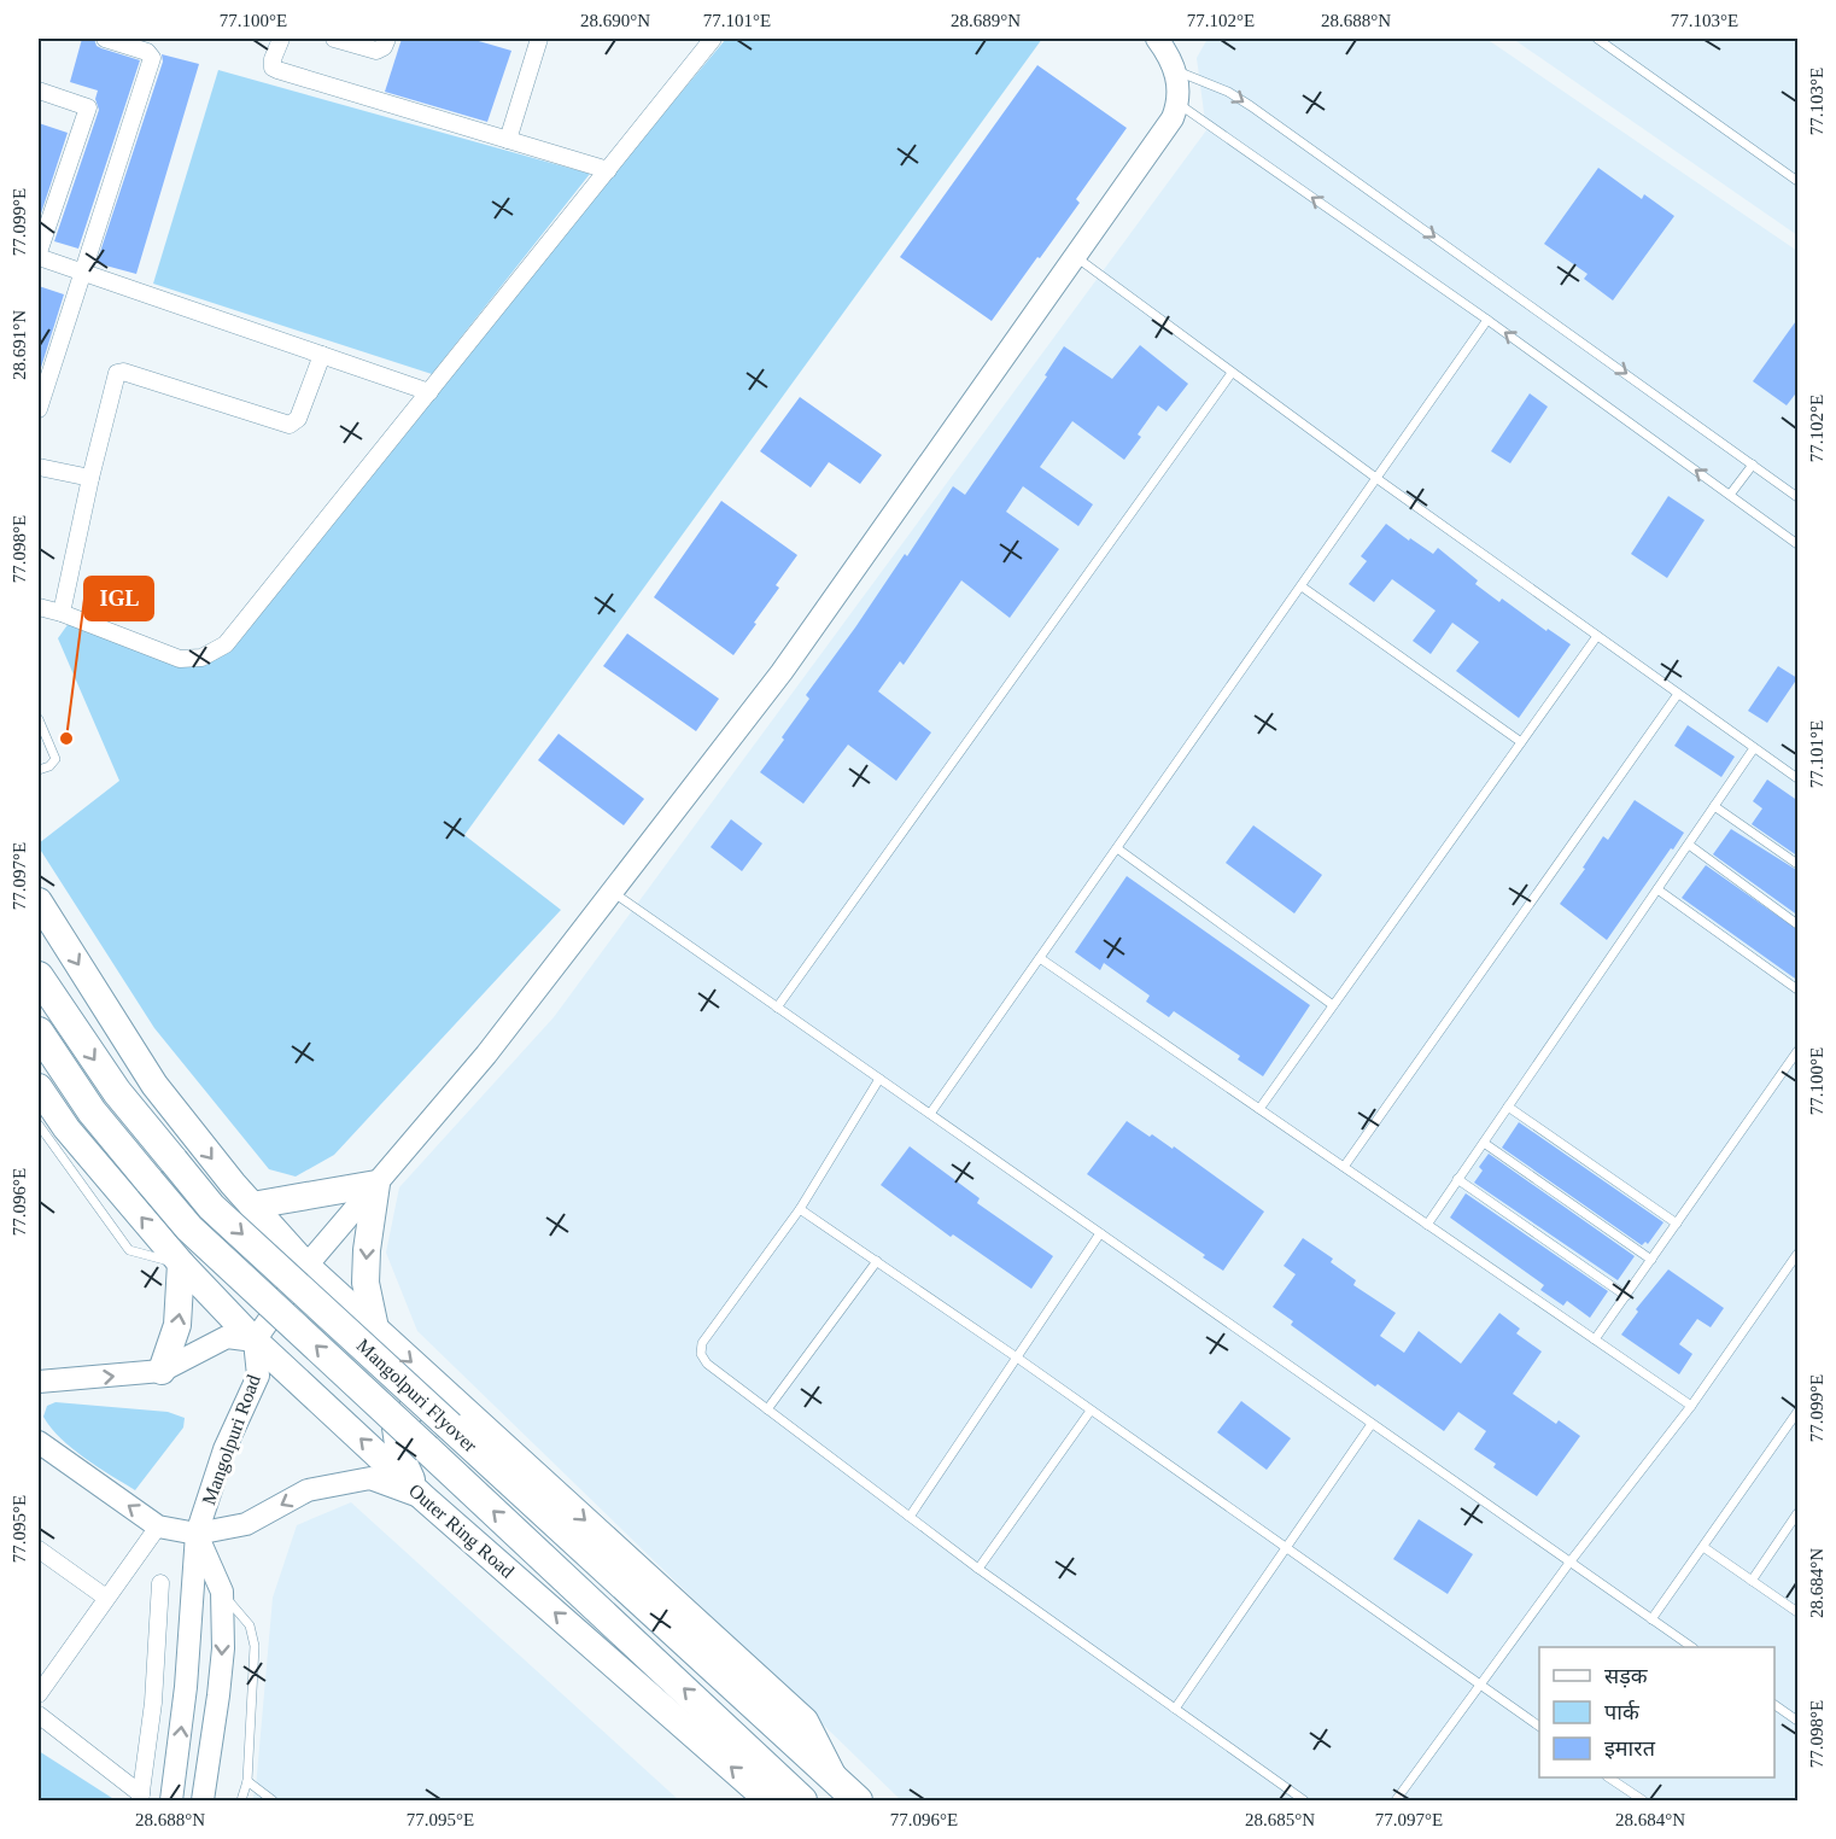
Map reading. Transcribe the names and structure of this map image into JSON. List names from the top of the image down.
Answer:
{
  "streets": {
    "highway": ["Mangolpuri Flyover"],
    "main road": ["Outer Ring Road"],
    "street": ["Mangolpuri Road"]
  },
  "crossings": [
    ["Mangolpuri Flyover", "Outer Ring Road"],
    ["Mangolpuri Road", "Outer Ring Road"]
  ],
  "places": ["IGL"],
  "legend": ["सड़क", "पार्क", "इमारत"],
  "coordinates": [
    "77.100°E",
    "28.690°N",
    "77.101°E",
    "28.689°N",
    "77.102°E",
    "28.688°N",
    "77.103°E",
    "77.099°E",
    "28.691°N",
    "77.098°E",
    "77.097°E",
    "77.096°E",
    "77.095°E",
    "28.684°N",
    "28.685°N"
  ]
}
